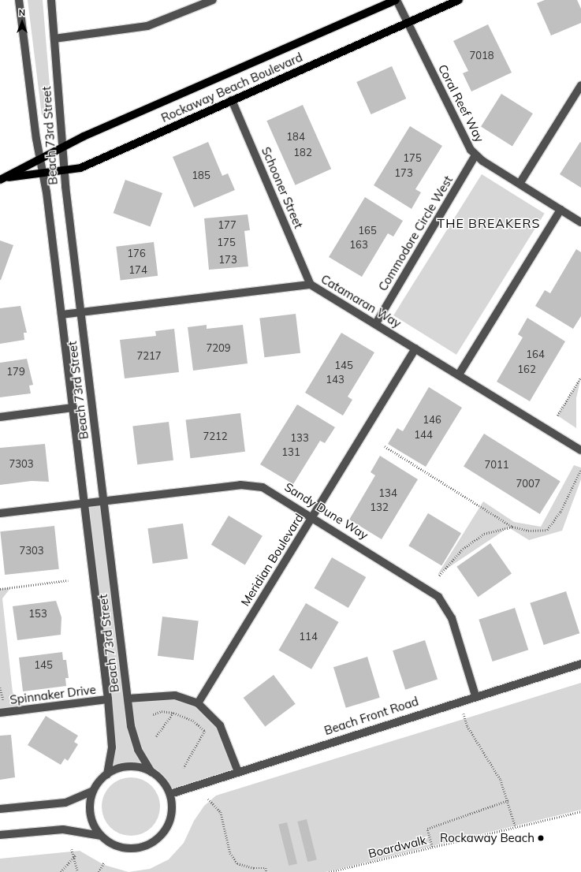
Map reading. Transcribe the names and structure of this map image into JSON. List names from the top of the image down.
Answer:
{
  "streets": {
    "main road": ["Rockaway Beach Boulevard"],
    "street": [
      "Coral Reef Way",
      "Beach 73rd Street",
      "Schooner Street",
      "Commodore Circle West",
      "Catamaran Way",
      "Sandy Dune Way",
      "Meridian Boulevard",
      "Spinnaker Drive",
      "Beach Front Road"
    ],
    "path": ["Boardwalk"]
  },
  "crossings": [
    ["Rockaway Beach Boulevard", "Coral Reef Way"],
    ["Rockaway Beach Boulevard", "Beach 73rd Street"],
    ["Rockaway Beach Boulevard", "Schooner Street"],
    ["Coral Reef Way", "Commodore Circle West"],
    ["Beach 73rd Street", "Catamaran Way"],
    ["Beach 73rd Street", "Sandy Dune Way"],
    ["Beach 73rd Street", "Spinnaker Drive"],
    ["Beach 73rd Street", "Beach Front Road"],
    ["Schooner Street", "Catamaran Way"],
    ["Commodore Circle West", "Catamaran Way"],
    ["Catamaran Way", "Meridian Boulevard"],
    ["Sandy Dune Way", "Meridian Boulevard"],
    ["Sandy Dune Way", "Beach Front Road"]
  ],
  "districts": ["THE BREAKERS"],
  "places": ["Rockaway Beach"],
  "house_numbers": [
    "7018",
    "184",
    "182",
    "175",
    "173",
    "185",
    "177",
    "165",
    "175",
    "163",
    "176",
    "173",
    "174",
    "7209",
    "164",
    "7217",
    "145",
    "162",
    "179",
    "143",
    "146",
    "144",
    "7212",
    "133",
    "131",
    "7303",
    "7011",
    "7007",
    "134",
    "132",
    "7303",
    "153",
    "114",
    "145"
  ],
  "north": "top"
}
